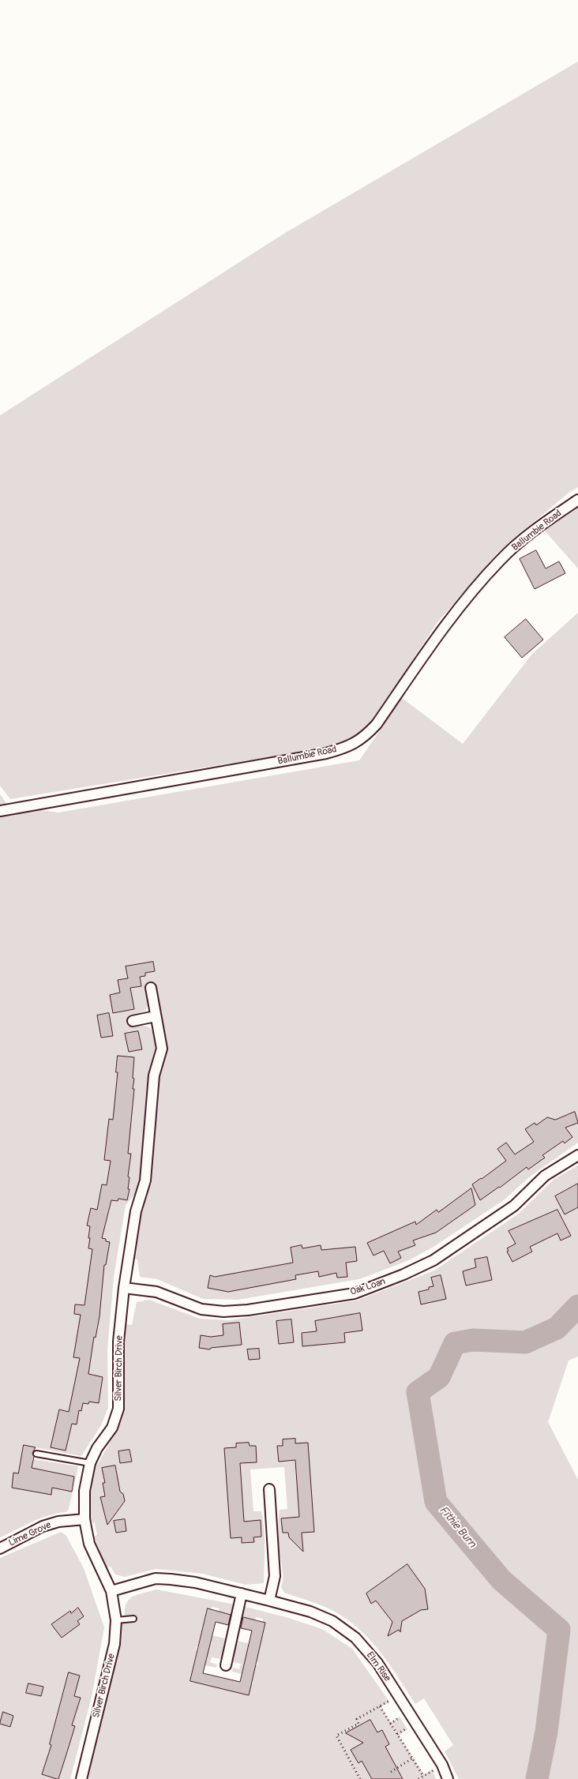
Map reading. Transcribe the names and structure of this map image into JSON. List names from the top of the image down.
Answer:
{
  "streets": {
    "street": [
      "Ballumbie Road",
      "Oak Loan",
      "Silver Birch Drive",
      "Lime Grove",
      "Elm Rise"
    ]
  },
  "crossings": [
    ["Oak Loan", "Silver Birch Drive"],
    ["Silver Birch Drive", "Lime Grove"],
    ["Silver Birch Drive", "Elm Rise"]
  ],
  "water": ["Fithie Burn"]
}
